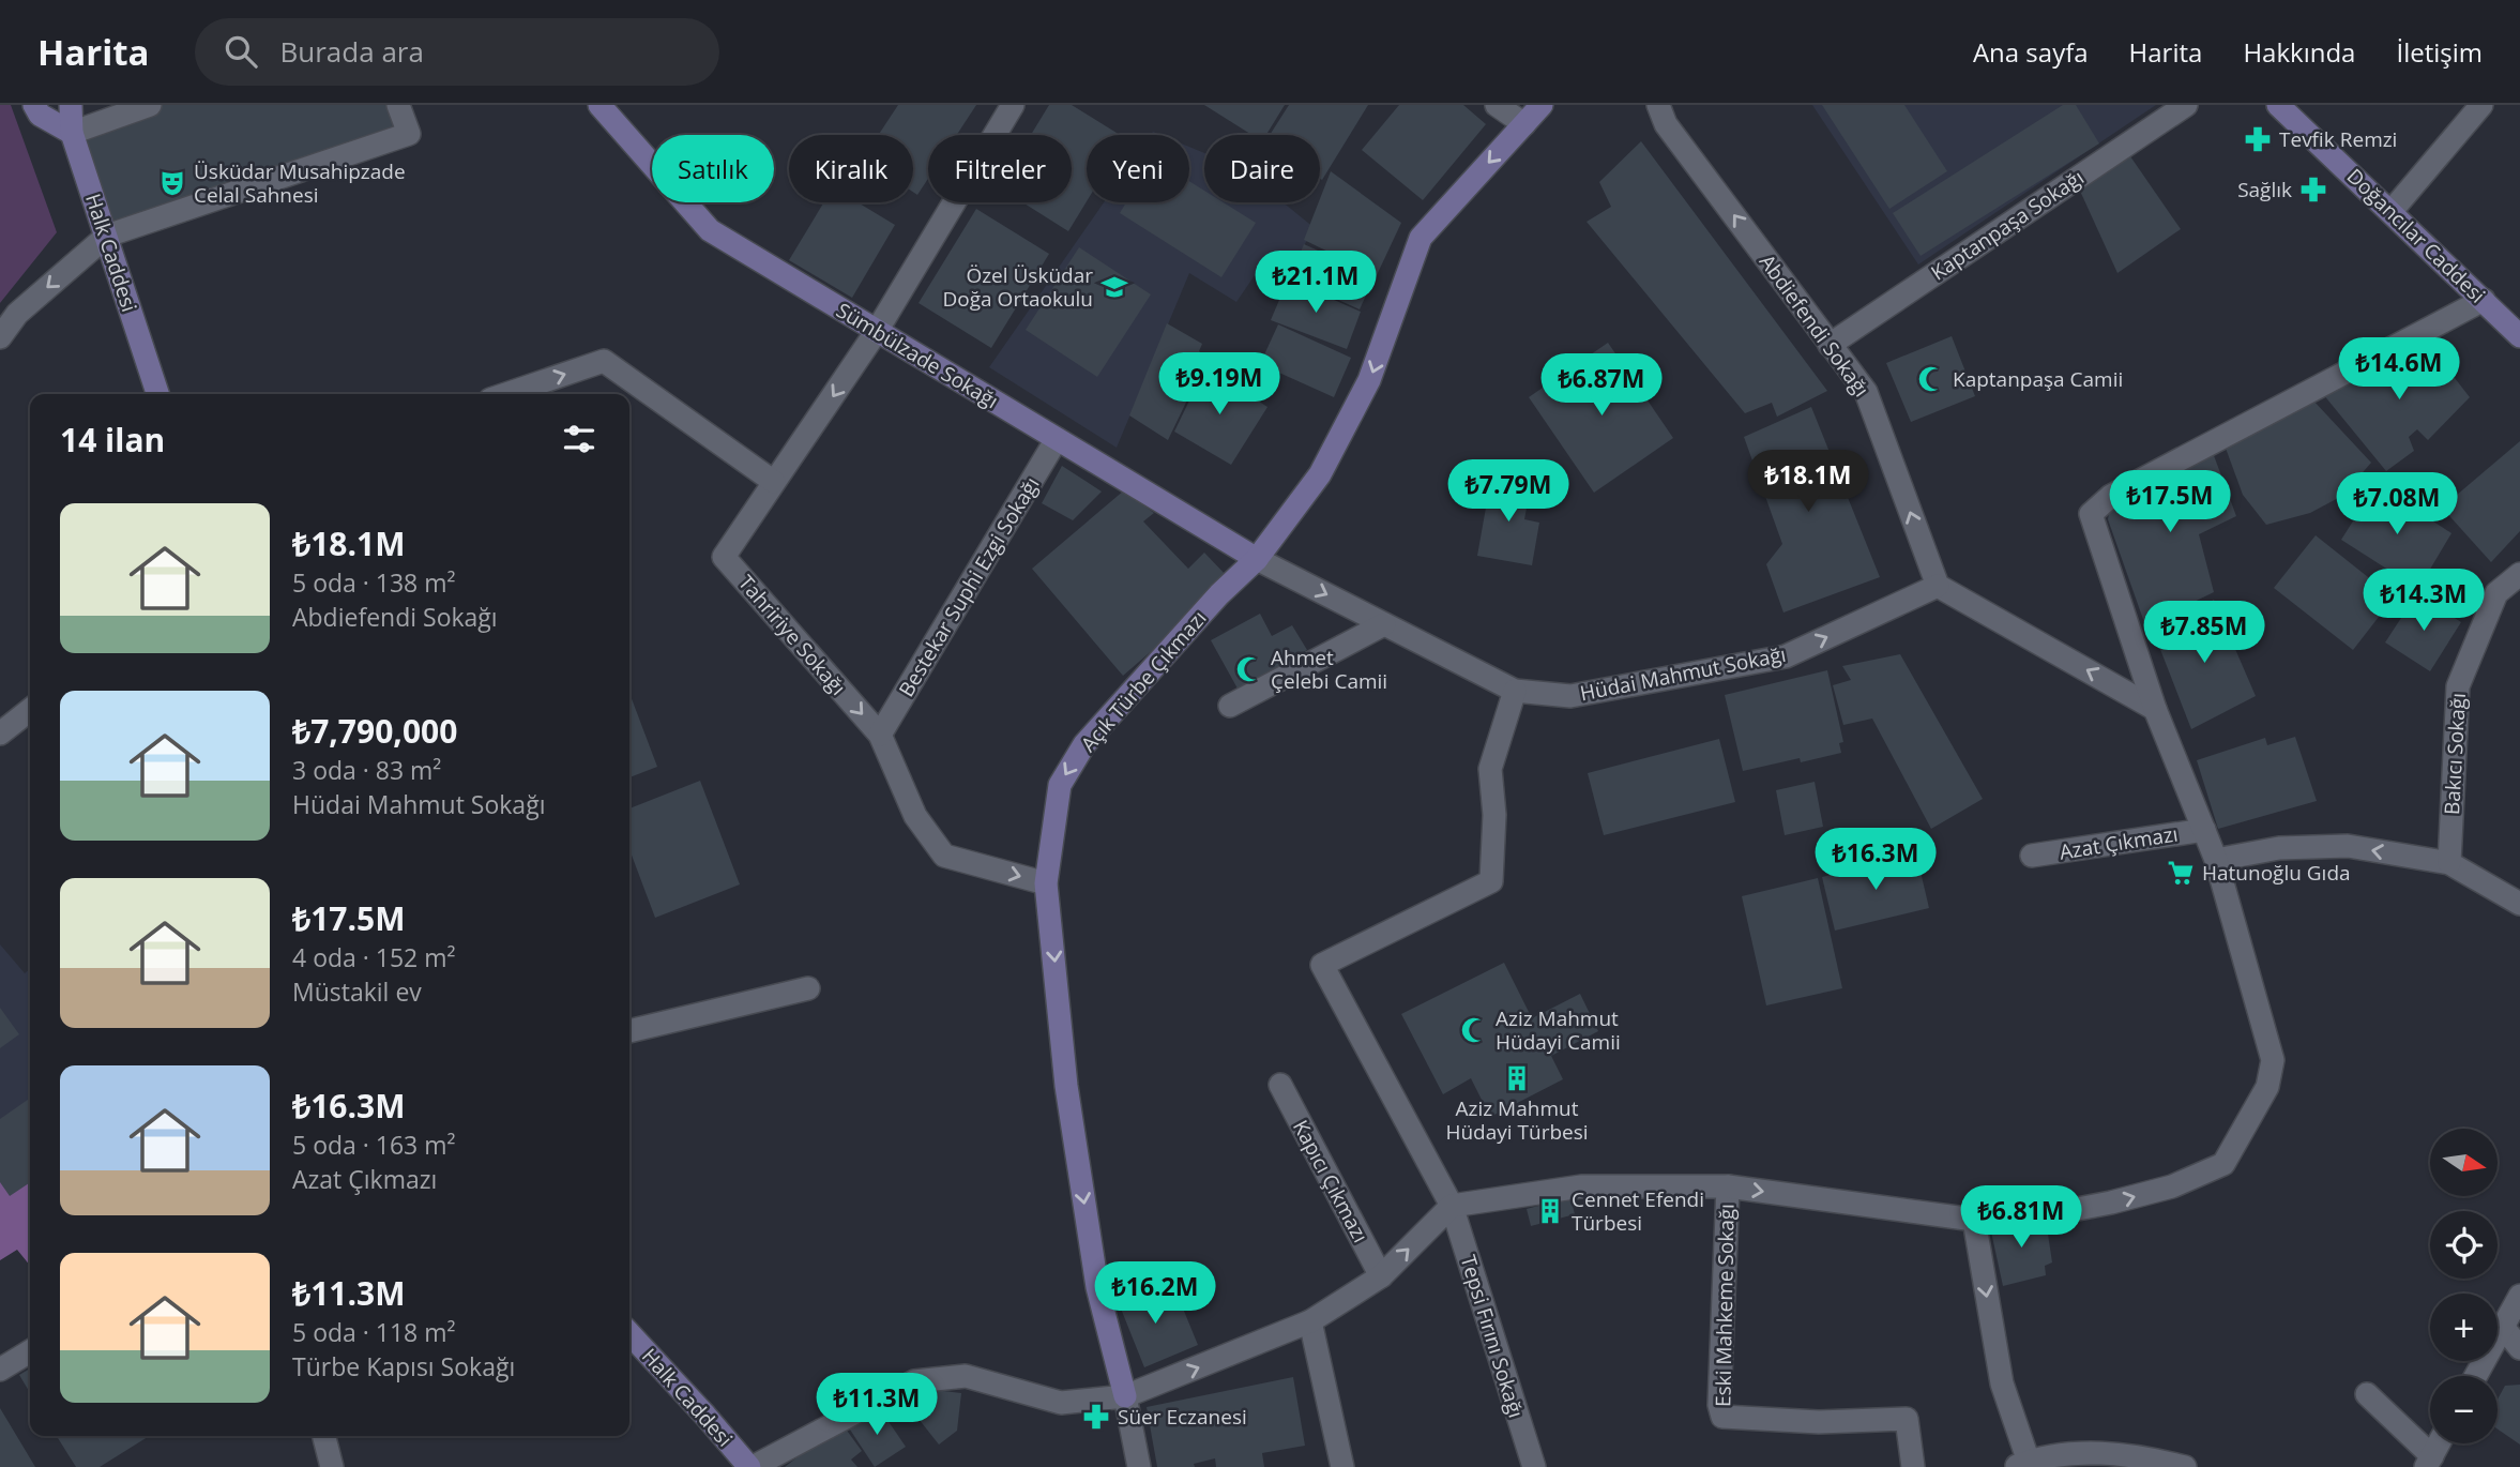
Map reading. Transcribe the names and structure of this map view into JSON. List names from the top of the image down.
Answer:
{
  "streets": {
    "street": [
      "Kaptanpaşa Sokağı",
      "Doğancılar Caddesi",
      "Halk Caddesi",
      "Abdiefendi Sokağı",
      "Sümbülzade Sokağı",
      "Bestekar Suphi Ezgi Sokağı",
      "Tahririye Sokağı",
      "Hüdai Mahmut Sokağı",
      "Açık Türbe Çıkmazı",
      "Bakıcı Sokağı",
      "Azat Çıkmazı",
      "Kapıcı Çıkmazı",
      "Eski Mahkeme Sokağı",
      "Tepsi Fırını Sokağı"
    ]
  },
  "crossings": [
    ["Kaptanpaşa Sokağı", "Abdiefendi Sokağı"],
    ["Abdiefendi Sokağı", "Hüdai Mahmut Sokağı"],
    ["Sümbülzade Sokağı", "Bestekar Suphi Ezgi Sokağı"],
    ["Sümbülzade Sokağı", "Tahririye Sokağı"],
    ["Sümbülzade Sokağı", "Hüdai Mahmut Sokağı"],
    ["Sümbülzade Sokağı", "Açık Türbe Çıkmazı"],
    ["Bestekar Suphi Ezgi Sokağı", "Tahririye Sokağı"],
    ["Tahririye Sokağı", "Açık Türbe Çıkmazı"],
    ["Hüdai Mahmut Sokağı", "Açık Türbe Çıkmazı"],
    ["Hüdai Mahmut Sokağı", "Tepsi Fırını Sokağı"]
  ],
  "one_way": ["Abdiefendi Sokağı", "Hüdai Mahmut Sokağı", "Açık Türbe Çıkmazı"],
  "places": {
    "pharmacy": ["Tevfik Remzi", "Sağlık", "Süer Eczanesi"],
    "theatre": ["Üsküdar Musahipzade Celal Sahnesi"],
    "school or university": ["Özel Üsküdar Doğa Ortaokulu"],
    "mosque": ["Kaptanpaşa Camii", "Ahmet Çelebi Camii", "Aziz Mahmut Hüdayi Camii"],
    "supermarket": ["Hatunoğlu Gıda"],
    "building": ["Aziz Mahmut Hüdayi Türbesi", "Cennet Efendi Türbesi"]
  },
  "north": "right",
  "page": {
    "header": "Harita",
    "search": "Burada ara",
    "nav": [
      "Ana sayfa",
      "Harita",
      "Hakkında",
      "İletişim"
    ],
    "chip": [
      "Satılık",
      "Kiralık",
      "Filtreler",
      "Yeni",
      "Daire"
    ],
    "price": [
      "₺21.1M",
      "₺14.6M",
      "₺9.19M",
      "₺6.87M",
      "₺18.1M",
      "₺7.79M",
      "₺17.5M",
      "₺7.08M",
      "₺14.3M",
      "₺7.85M",
      "₺16.3M",
      "₺6.81M",
      "₺16.2M",
      "₺11.3M"
    ],
    "heading": "14 ilan",
    "list": [
      {
        "name": "₺18.1M",
        "note": "5 oda · 138 m² · Abdiefendi Sokağı"
      },
      {
        "name": "₺7,790,000",
        "note": "3 oda · 83 m² · Hüdai Mahmut Sokağı"
      },
      {
        "name": "₺17.5M",
        "note": "4 oda · 152 m² · Müstakil ev"
      },
      {
        "name": "₺16.3M",
        "note": "5 oda · 163 m² · Azat Çıkmazı"
      },
      {
        "name": "₺11.3M",
        "note": "5 oda · 118 m² · Türbe Kapısı Sokağı"
      }
    ],
    "map_buttons": ["+", "−"]
  }
}
